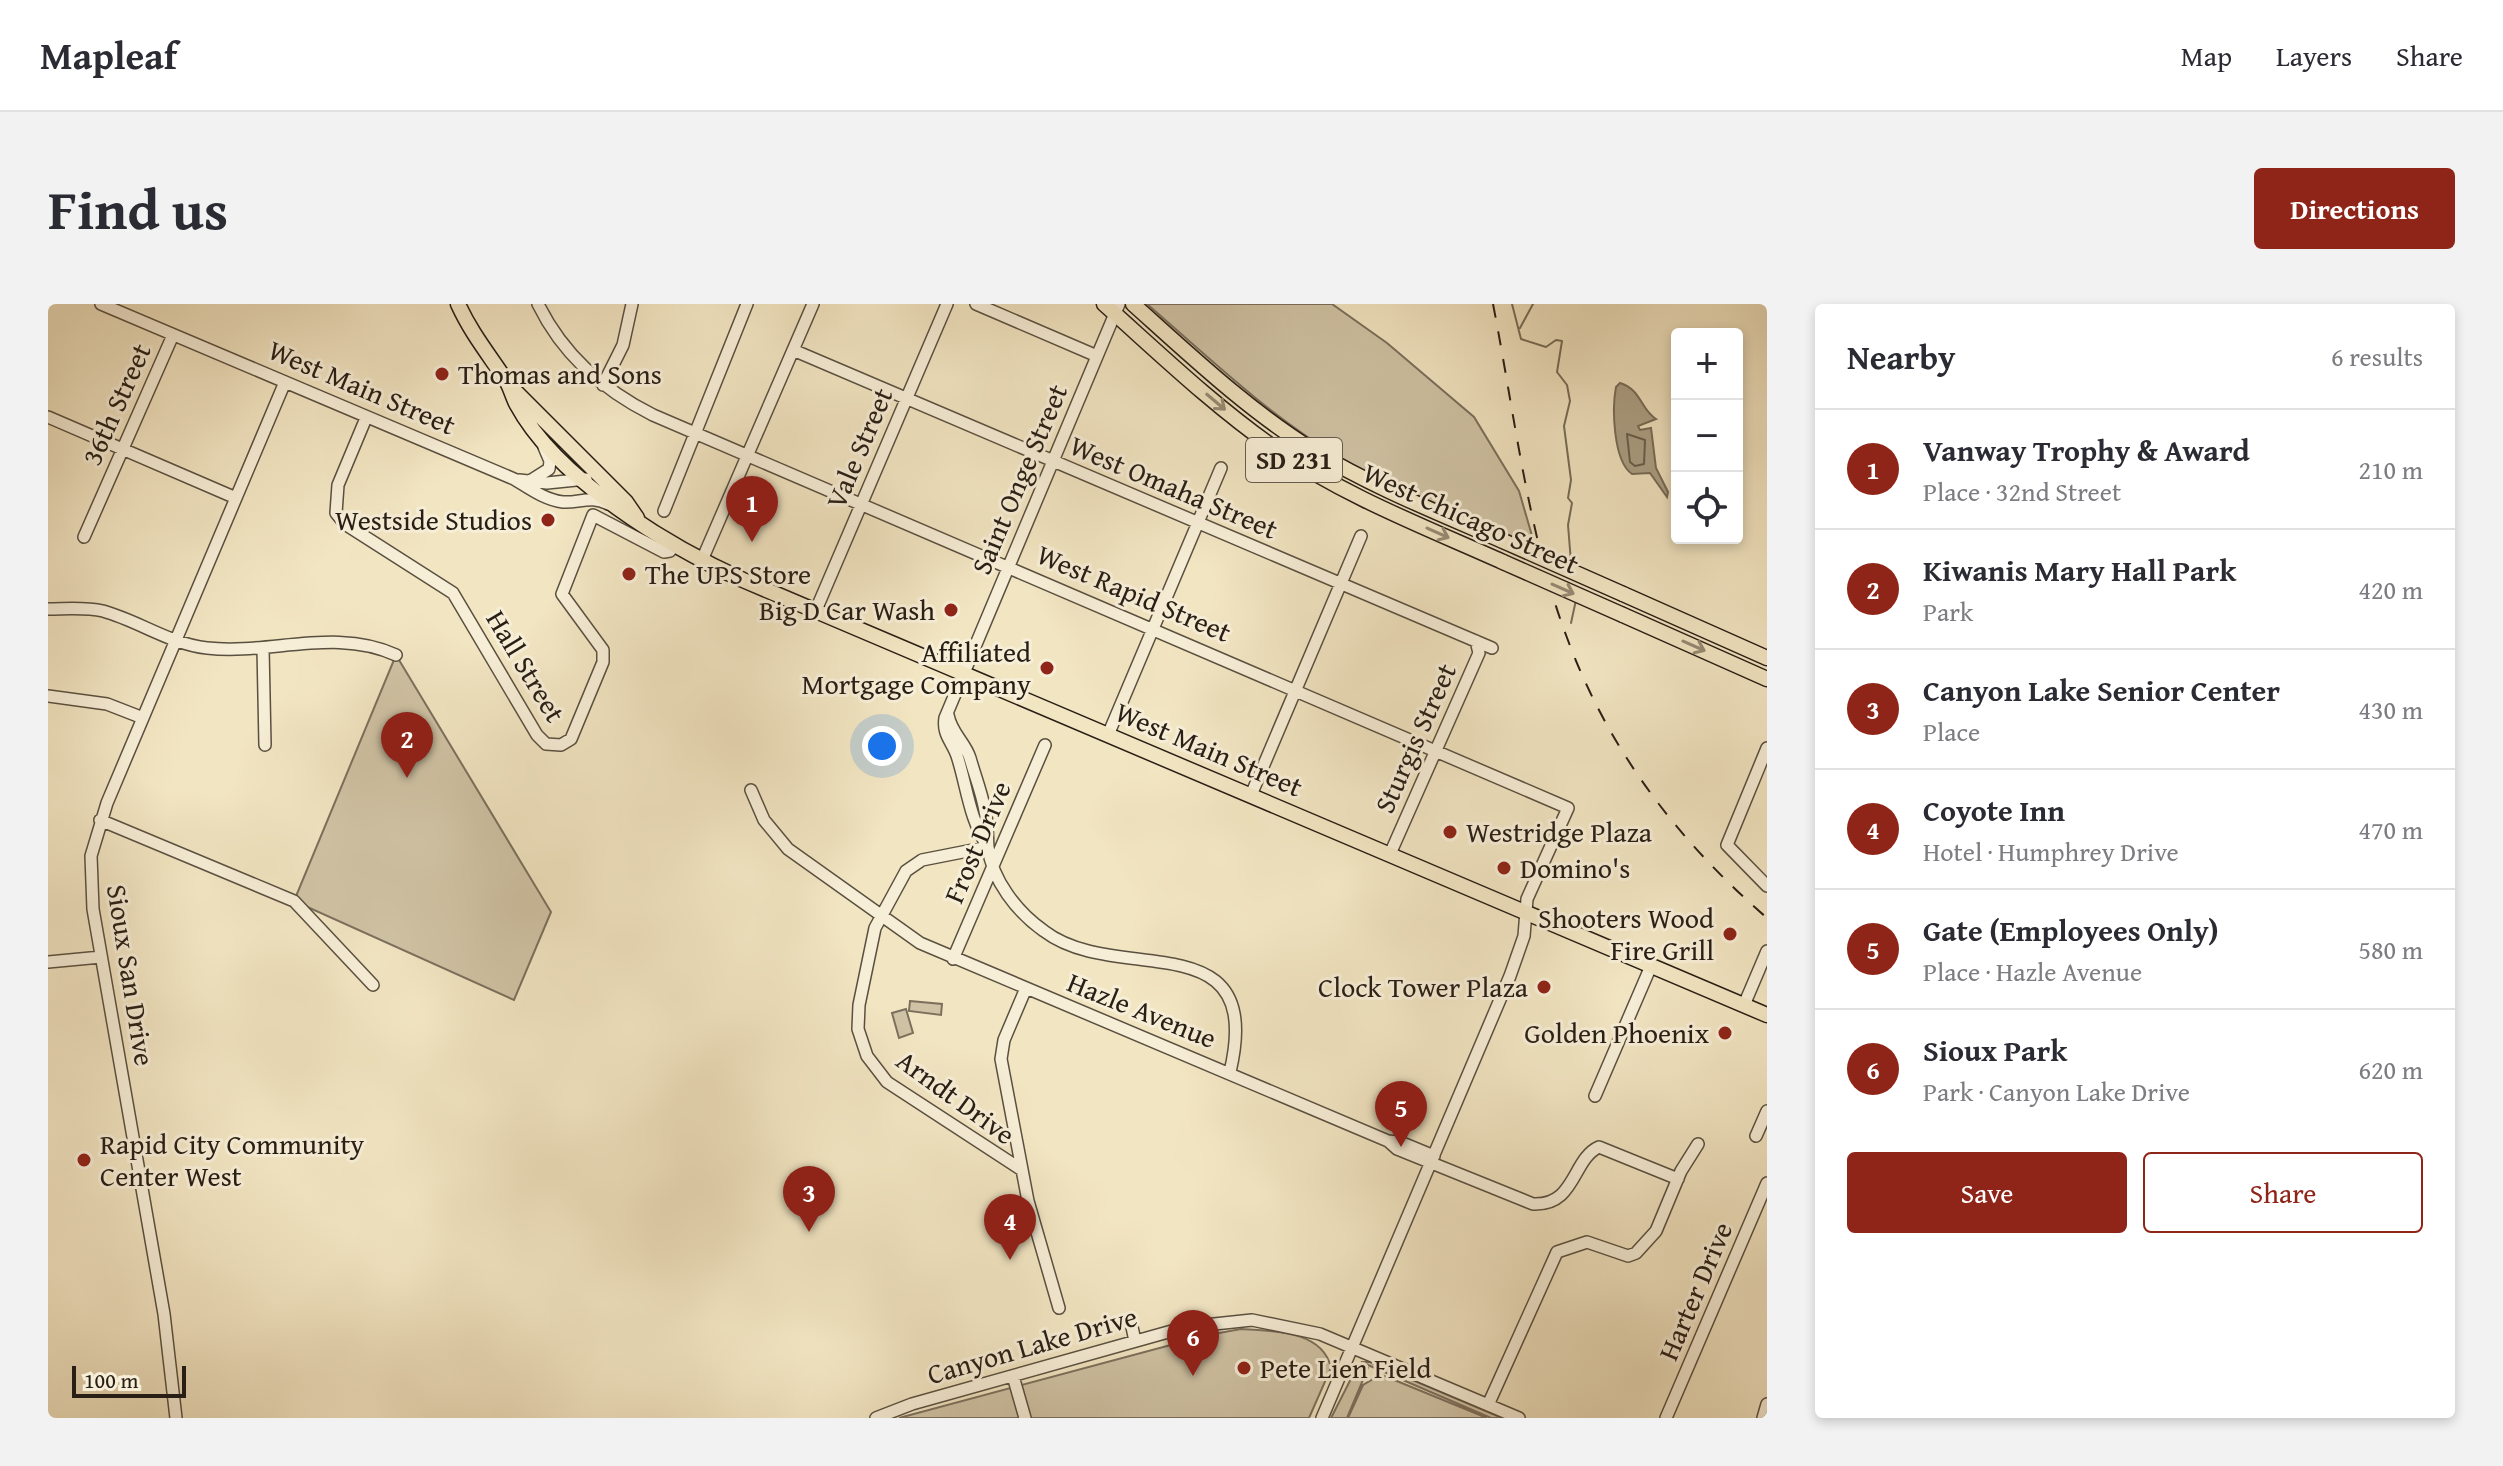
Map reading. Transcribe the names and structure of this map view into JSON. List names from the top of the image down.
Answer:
{
  "streets": {
    "main road": ["West Main Street", "SD 231", "West Chicago Street"],
    "street": [
      "36th Street",
      "Vale Street",
      "Saint Onge Street",
      "West Omaha Street",
      "West Rapid Street",
      "Hall Street",
      "Sturgis Street",
      "Frost Drive",
      "Sioux San Drive",
      "Hazle Avenue",
      "Arndt Drive",
      "Harter Drive",
      "Canyon Lake Drive"
    ]
  },
  "crossings": [
    ["West Main Street", "36th Street"],
    ["West Main Street", "Vale Street"],
    ["West Main Street", "Saint Onge Street"],
    ["West Main Street", "West Rapid Street"],
    ["West Main Street", "Hall Street"],
    ["West Main Street", "Sturgis Street"],
    ["West Main Street", "Sioux San Drive"],
    ["Vale Street", "West Omaha Street"],
    ["Vale Street", "West Rapid Street"],
    ["Saint Onge Street", "West Omaha Street"],
    ["Saint Onge Street", "West Chicago Street"],
    ["Saint Onge Street", "West Rapid Street"],
    ["Saint Onge Street", "Arndt Drive"],
    ["West Omaha Street", "Sturgis Street"],
    ["West Rapid Street", "Sturgis Street"],
    ["Frost Drive", "Hazle Avenue"],
    ["Hazle Avenue", "Arndt Drive"]
  ],
  "places": [
    "Thomas and Sons",
    "Westside Studios",
    "The UPS Store",
    "Big D Car Wash",
    "Affiliated Mortgage Company",
    "Westridge Plaza",
    "Domino's",
    "Shooters Wood Fire Grill",
    "Clock Tower Plaza",
    "Golden Phoenix",
    "Rapid City Community Center West",
    "Pete Lien Field"
  ],
  "scale_bar": "100 m",
  "page": {
    "header": "Mapleaf",
    "nav": ["Map", "Layers", "Share"],
    "title": "Find us",
    "buttons": [
      "Directions",
      ["Save", "Share"]
    ],
    "heading": ["Nearby", "6 results"],
    "map_buttons": ["+", "−"],
    "list": [
      {
        "mark": "1",
        "name": "Vanway Trophy & Award",
        "note": "Place · 32nd Street",
        "value": "210 m"
      },
      {
        "mark": "2",
        "name": "Kiwanis Mary Hall Park",
        "note": "Park",
        "value": "420 m"
      },
      {
        "mark": "3",
        "name": "Canyon Lake Senior Center",
        "note": "Place",
        "value": "430 m"
      },
      {
        "mark": "4",
        "name": "Coyote Inn",
        "note": "Hotel · Humphrey Drive",
        "value": "470 m"
      },
      {
        "mark": "5",
        "name": "Gate (Employees Only)",
        "note": "Place · Hazle Avenue",
        "value": "580 m"
      },
      {
        "mark": "6",
        "name": "Sioux Park",
        "note": "Park · Canyon Lake Drive",
        "value": "620 m"
      }
    ],
    "pins": [
      "1",
      "2",
      "5",
      "3",
      "4",
      "6"
    ],
    "scale": "100 m"
  }
}
